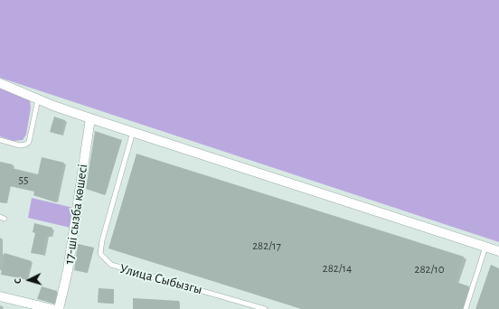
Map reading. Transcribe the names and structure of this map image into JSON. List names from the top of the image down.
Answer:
{
  "streets": {
    "street": ["17-ші сызба көшесі"],
    "lane": ["Улица Сыбызгы"]
  },
  "house_numbers": [
    "55",
    "282/17",
    "282/14",
    "282/10"
  ],
  "north": "left"
}
